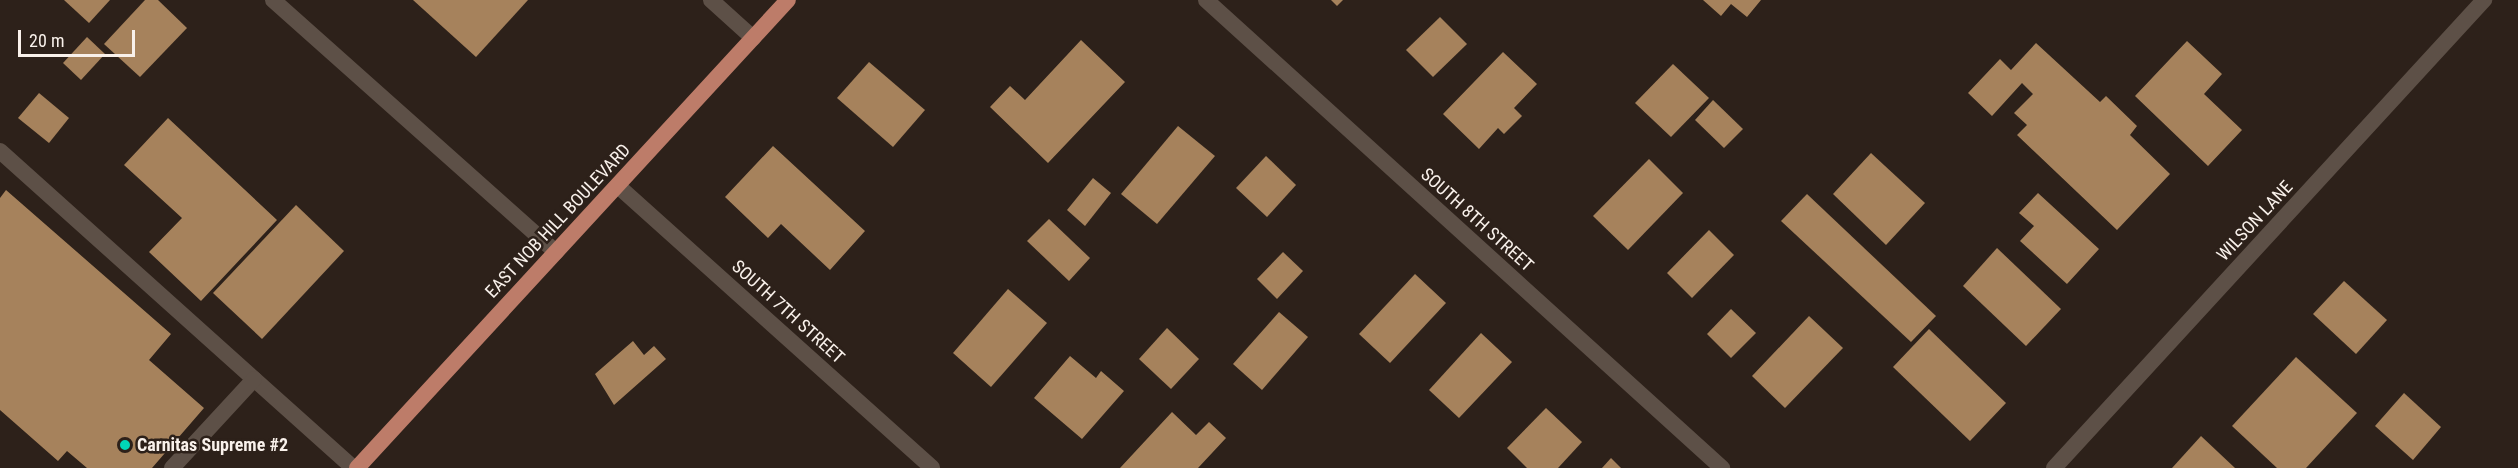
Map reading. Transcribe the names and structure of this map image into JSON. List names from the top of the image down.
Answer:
{
  "streets": {
    "main road": ["EAST NOB HILL BOULEVARD"],
    "street": ["SOUTH 8TH STREET", "WILSON LANE", "SOUTH 7TH STREET"]
  },
  "crossings": [
    ["EAST NOB HILL BOULEVARD", "SOUTH 7TH STREET"]
  ],
  "places": ["Carnitas Supreme #2"],
  "scale_bar": "20 m"
}
